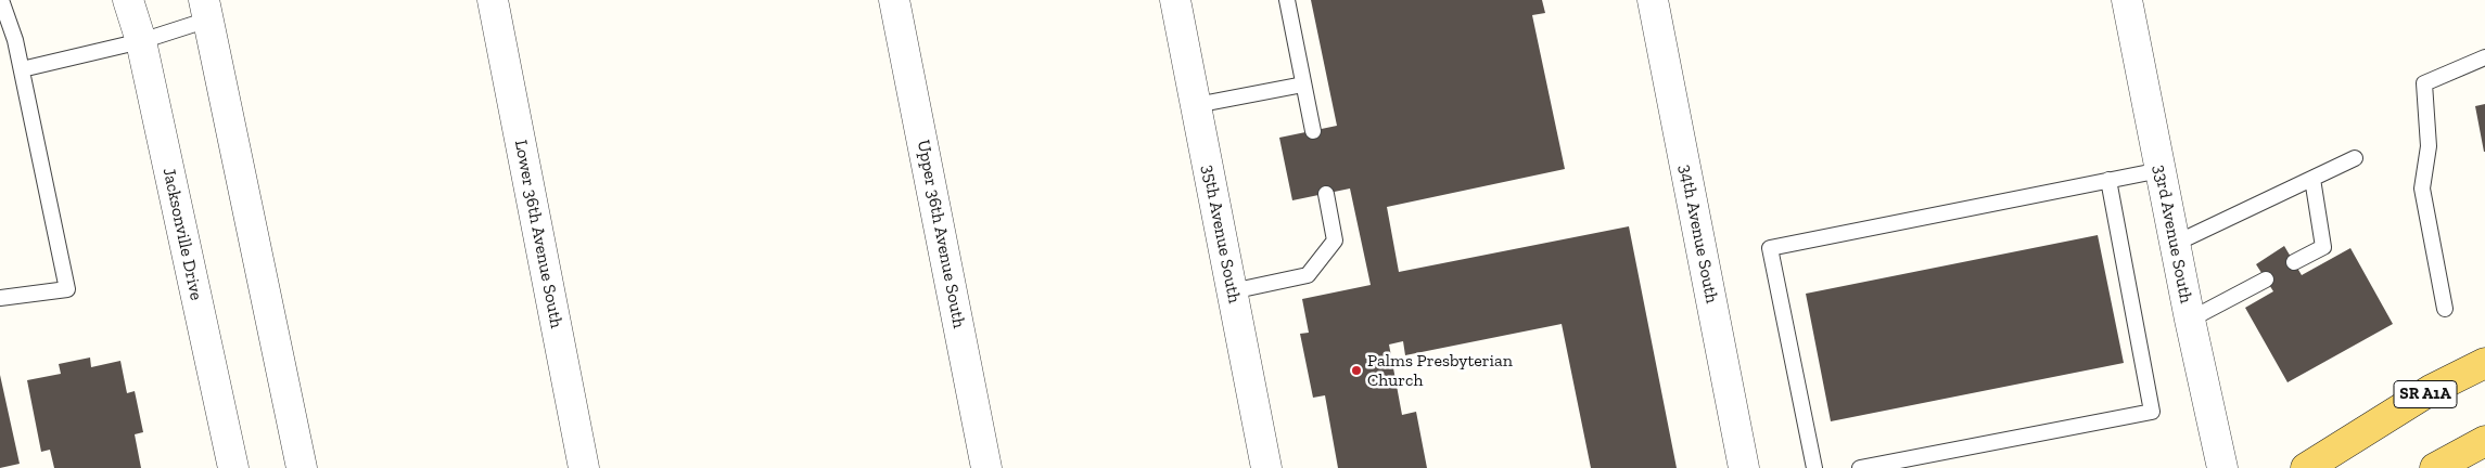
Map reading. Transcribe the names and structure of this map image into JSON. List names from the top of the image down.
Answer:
{
  "streets": {
    "main road": ["SR A1A"],
    "street": [
      "Jacksonville Drive",
      "Lower 36th Avenue South",
      "Upper 36th Avenue South",
      "35th Avenue South",
      "34th Avenue South",
      "33rd Avenue South"
    ]
  },
  "places": ["Palms Presbyterian Church"]
}
